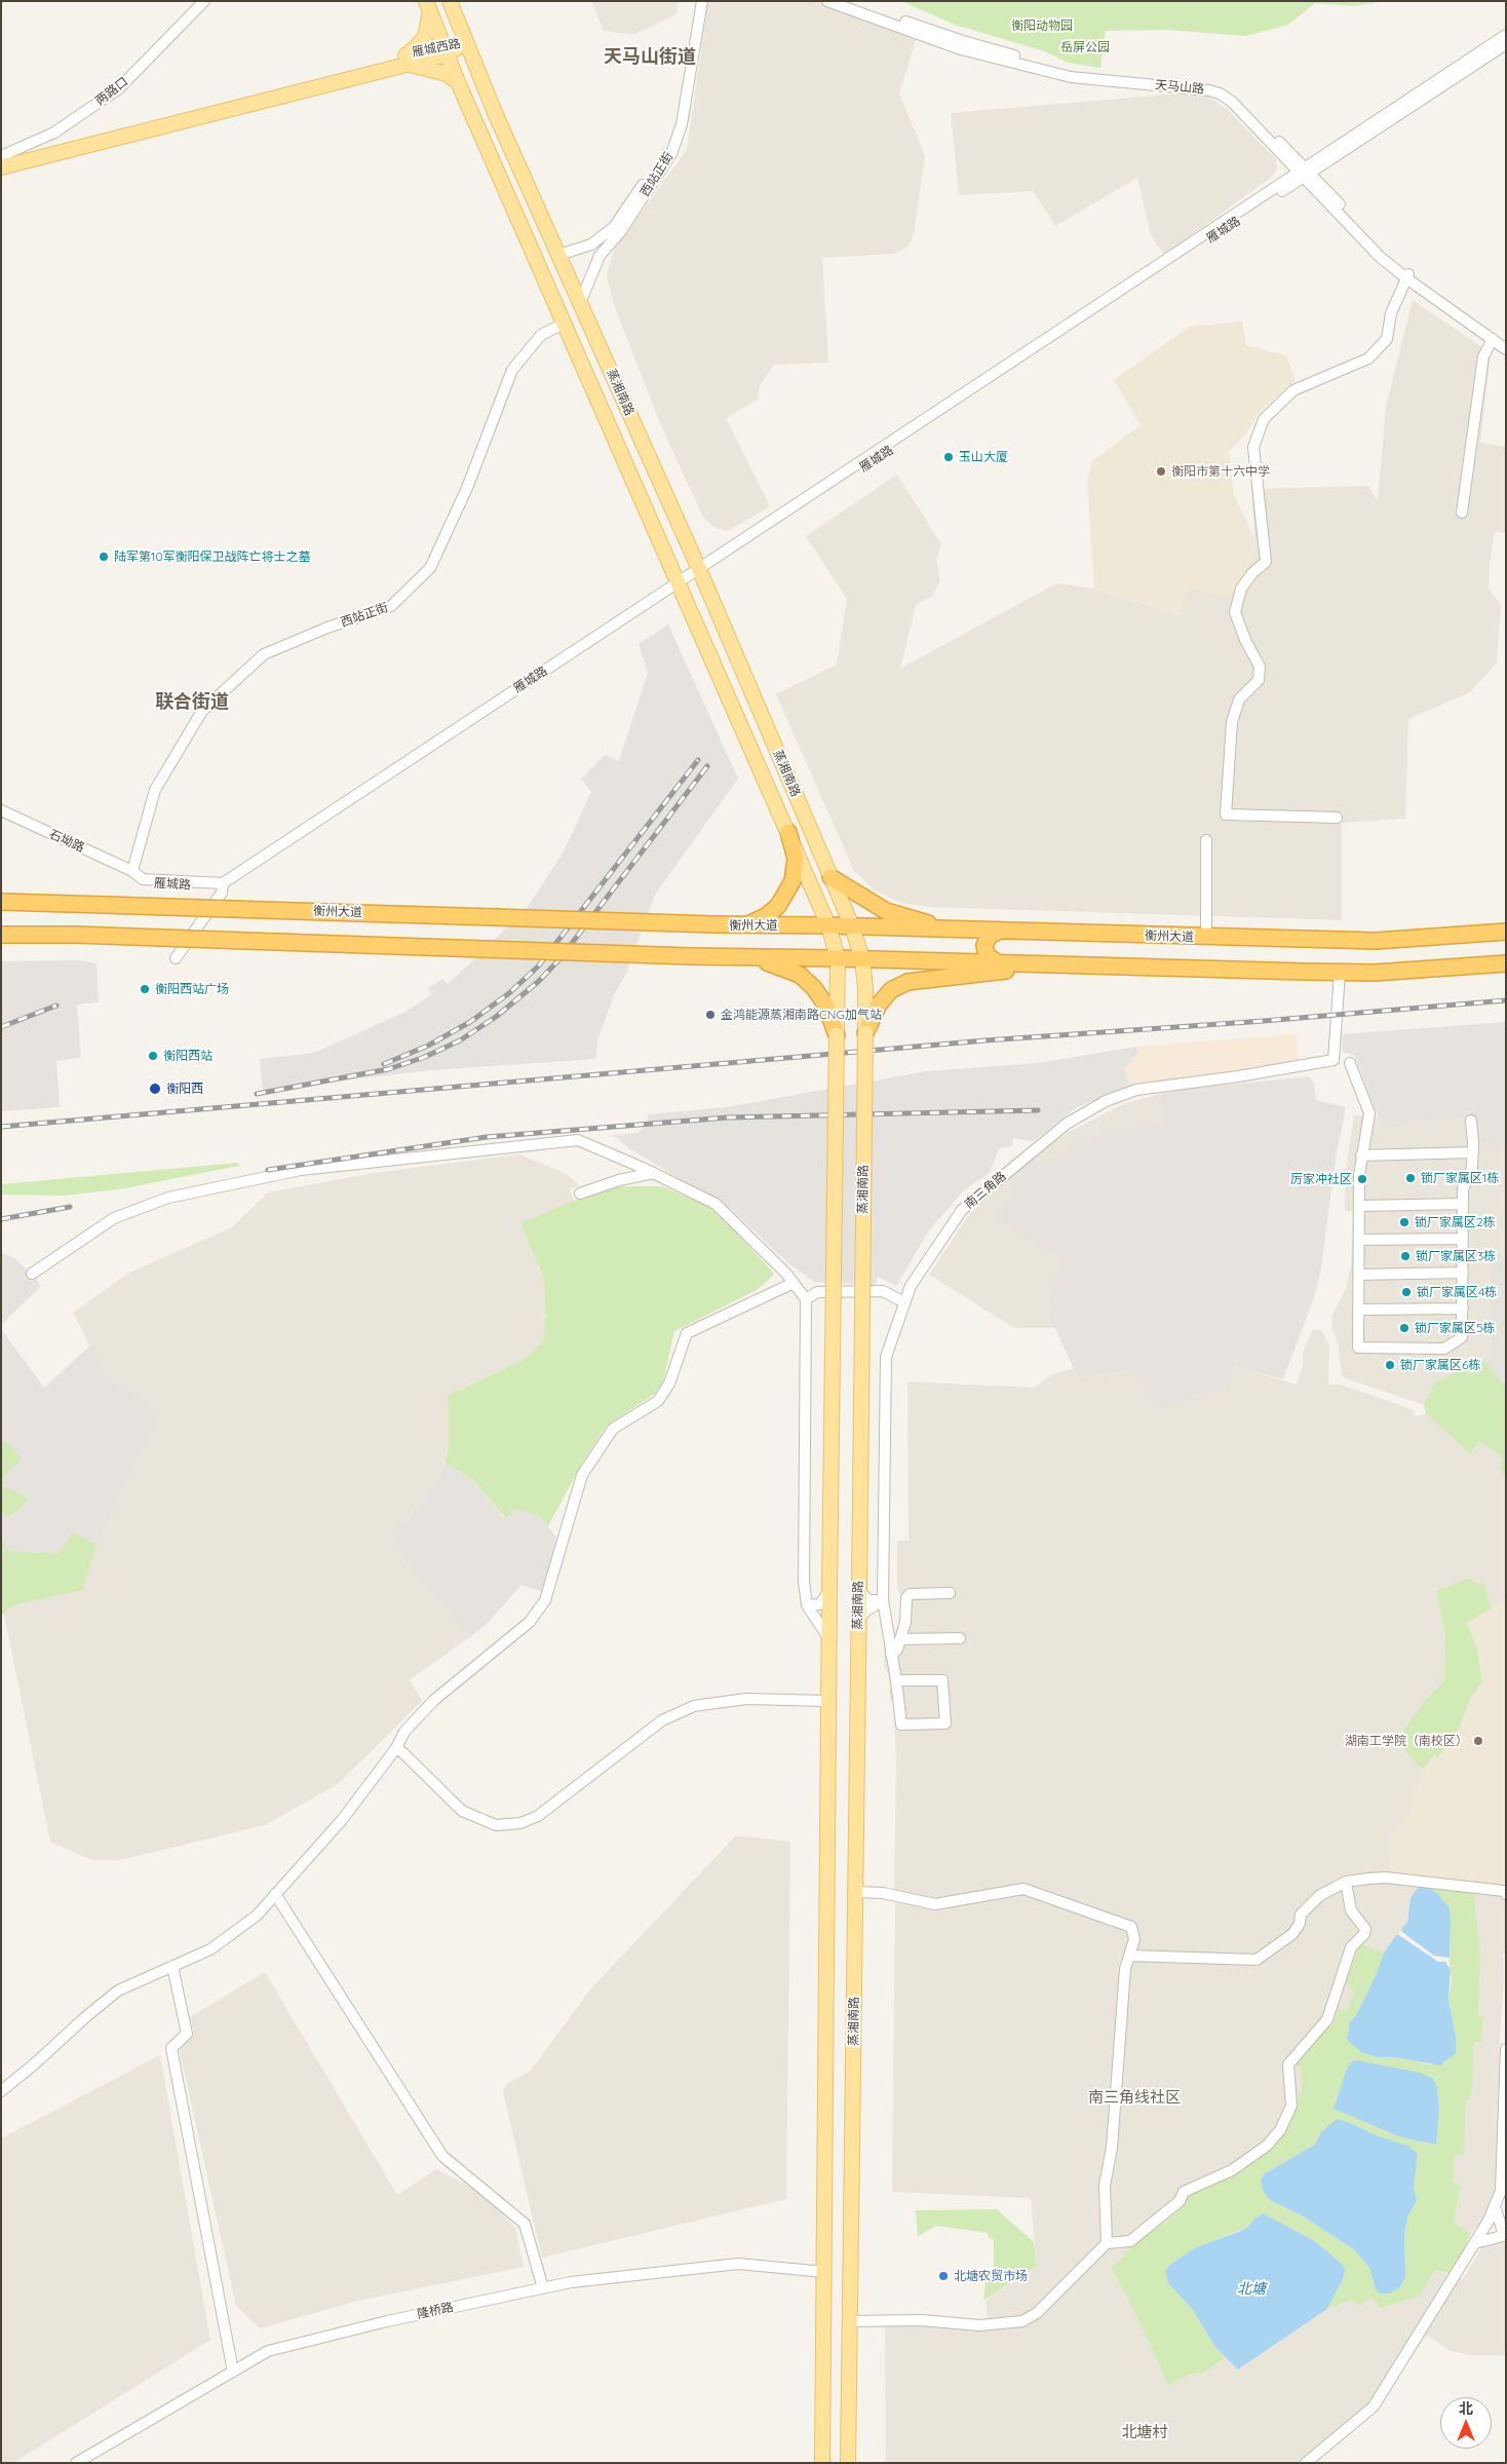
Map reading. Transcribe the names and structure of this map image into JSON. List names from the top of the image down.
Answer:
{
  "streets": {
    "highway": ["衡州大道"],
    "main road": ["雁城西路", "蒸湘南路"],
    "street": [
      "天马山路",
      "两路口",
      "西站正街",
      "雁城路",
      "石坳路",
      "南三角路",
      "隆桥路"
    ]
  },
  "crossings": [
    ["雁城西路", "两路口"],
    ["雁城西路", "蒸湘南路"],
    ["天马山路", "雁城路"],
    ["西站正街", "雁城路"],
    ["西站正街", "蒸湘南路"],
    ["西站正街", "石坳路"],
    ["雁城路", "蒸湘南路"],
    ["雁城路", "石坳路"],
    ["蒸湘南路", "衡州大道"],
    ["蒸湘南路", "隆桥路"]
  ],
  "districts": [
    "天马山街道",
    "联合街道",
    "南三角线社区",
    "北塘村"
  ],
  "water": ["北塘"],
  "parks": ["衡阳动物园", "岳屏公园"],
  "places": [
    "玉山大厦",
    "衡阳市第十六中学",
    "陆军第10军衡阳保卫战阵亡将士之墓",
    "衡阳西站广场",
    "金鸿能源蒸湘南路CNG加气站",
    "衡阳西站",
    "衡阳西",
    "锁厂家属区1栋",
    "厉家冲社区",
    "锁厂家属区2栋",
    "锁厂家属区3栋",
    "锁厂家属区4栋",
    "锁厂家属区5栋",
    "锁厂家属区6栋",
    "湖南工学院（南校区）",
    "北塘农贸市场"
  ],
  "north": "top"
}
